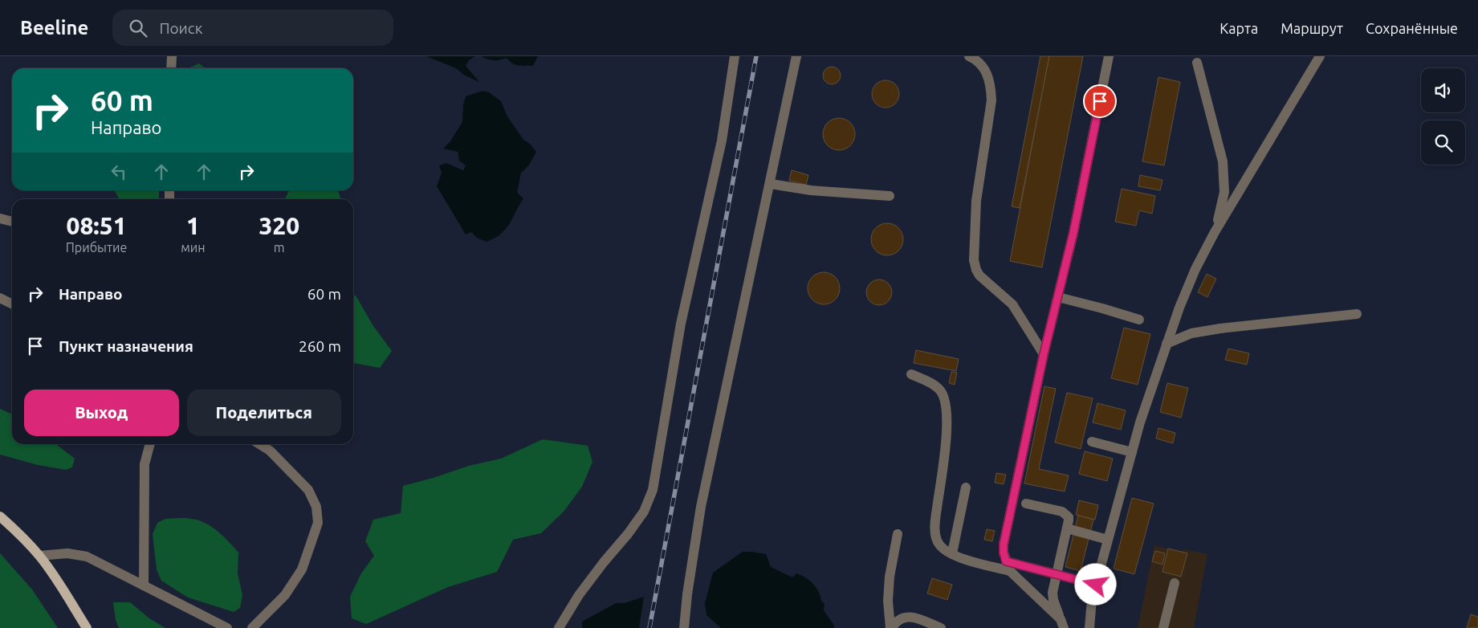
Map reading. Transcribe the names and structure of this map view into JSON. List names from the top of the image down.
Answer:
{
  "page": {
    "header": "Beeline",
    "search": "Поиск",
    "nav": ["Карта", "Маршрут", "Сохранённые"],
    "turn": ["60 m", "Направо"],
    "eta": [
      "08:51",
      "Прибытие",
      "1",
      "мин",
      "320",
      "m"
    ],
    "list": [
      {
        "name": "Направо",
        "value": "60 m"
      },
      {
        "name": "Пункт назначения",
        "value": "260 m"
      }
    ],
    "buttons": ["Выход", "Поделиться"]
  }
}
